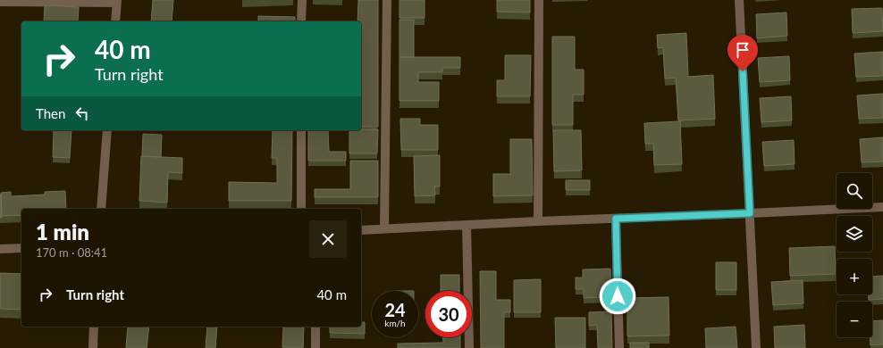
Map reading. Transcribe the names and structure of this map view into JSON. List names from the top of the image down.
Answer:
{
  "page": {
    "turn": ["40 m", "Turn right"],
    "then": "Then",
    "map_buttons": ["+", "−"],
    "heading": ["1 min", "170 m · 08:41"],
    "list": [
      {
        "name": "Turn right",
        "value": "40 m"
      }
    ],
    "speed": "24 km/h",
    "limit": "30"
  }
}
